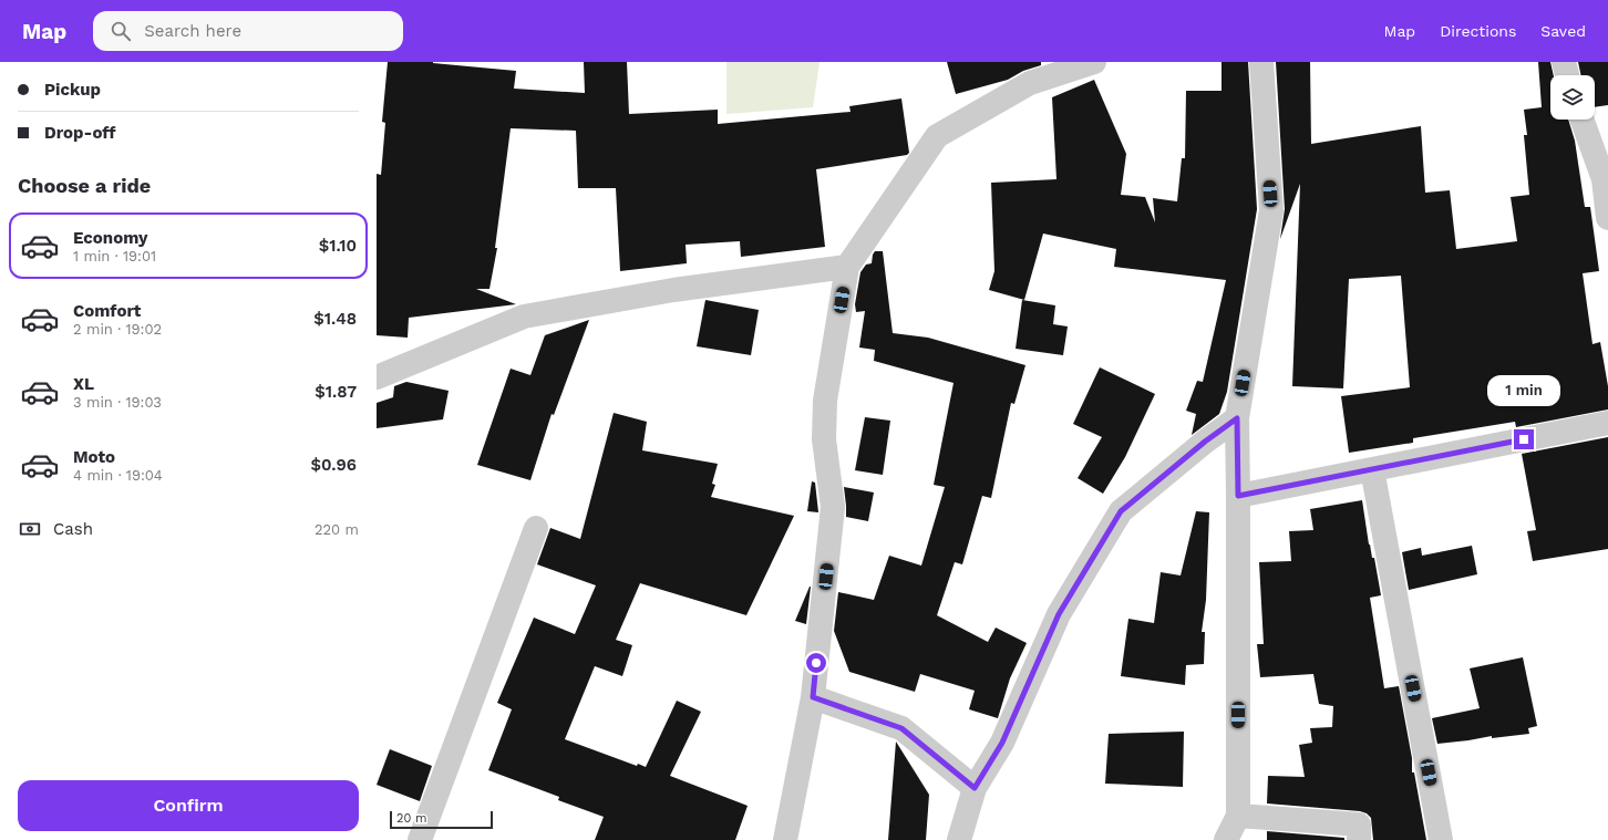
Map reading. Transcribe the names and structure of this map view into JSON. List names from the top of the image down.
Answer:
{
  "scale_bar": "20 m",
  "page": {
    "header": "Map",
    "search": "Search here",
    "nav": ["Map", "Directions", "Saved"],
    "banner": ["Pickup", "Drop-off"],
    "heading": "Choose a ride",
    "list": [
      {
        "name": "Economy",
        "note": "1 min · 19:01",
        "value": "$1.10"
      },
      {
        "name": "Comfort",
        "note": "2 min · 19:02",
        "value": "$1.48"
      },
      {
        "name": "XL",
        "note": "3 min · 19:03",
        "value": "$1.87"
      },
      {
        "name": "Moto",
        "note": "4 min · 19:04",
        "value": "$0.96"
      }
    ],
    "bubble": "1 min",
    "pay": ["Cash", "220 m"],
    "buttons": "Confirm",
    "scale": "20 m"
  }
}
